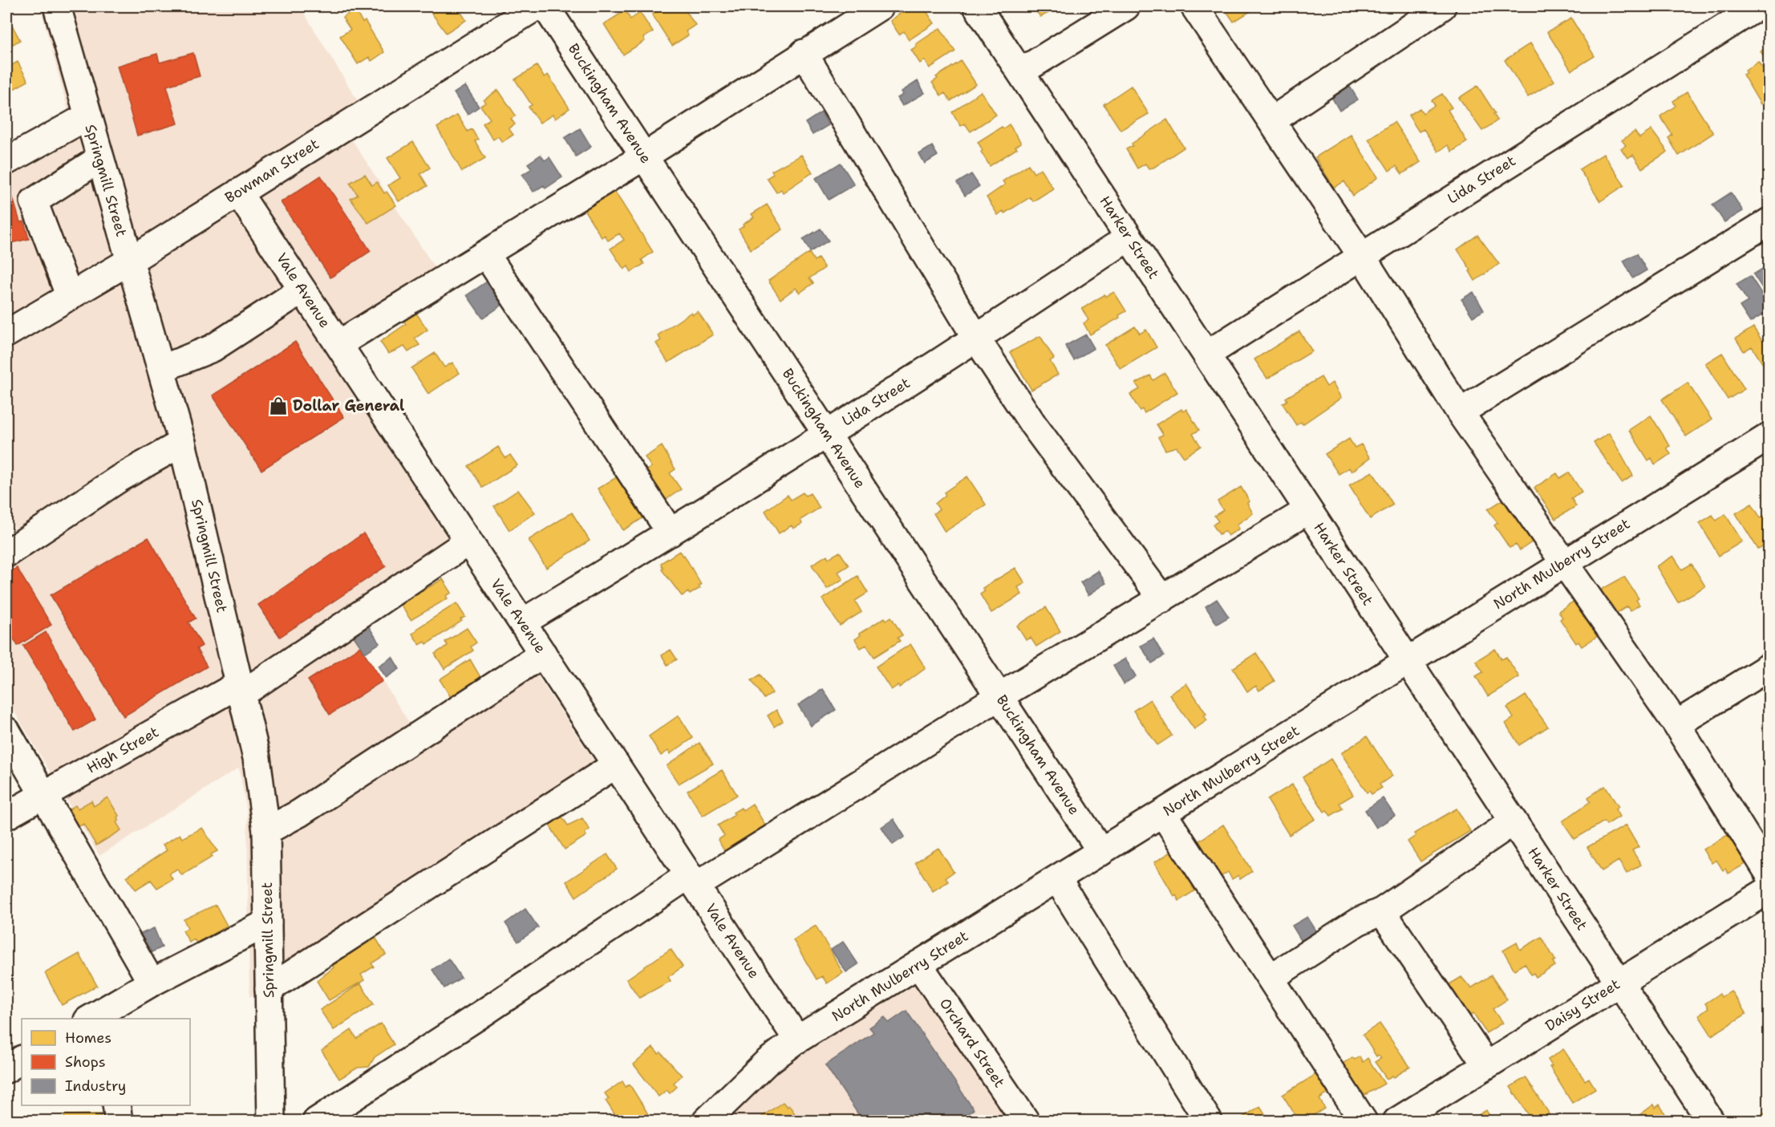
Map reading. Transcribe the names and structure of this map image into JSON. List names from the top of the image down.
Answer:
{
  "streets": {
    "street": [
      "Buckingham Avenue",
      "Bowman Street",
      "Lida Street",
      "Springmill Street",
      "Harker Street",
      "Vale Avenue",
      "North Mulberry Street",
      "High Street",
      "Daisy Street",
      "Orchard Street"
    ]
  },
  "crossings": [
    ["Buckingham Avenue", "Lida Street"],
    ["Buckingham Avenue", "North Mulberry Street"],
    ["Bowman Street", "Springmill Street"],
    ["Bowman Street", "Vale Avenue"],
    ["Lida Street", "Harker Street"],
    ["Lida Street", "Vale Avenue"],
    ["Springmill Street", "High Street"],
    ["Harker Street", "North Mulberry Street"],
    ["Harker Street", "Daisy Street"],
    ["Vale Avenue", "North Mulberry Street"],
    ["Vale Avenue", "High Street"],
    ["North Mulberry Street", "Orchard Street"]
  ],
  "places": {
    "shop": ["Dollar General"]
  },
  "legend": ["Homes", "Shops", "Industry"]
}
